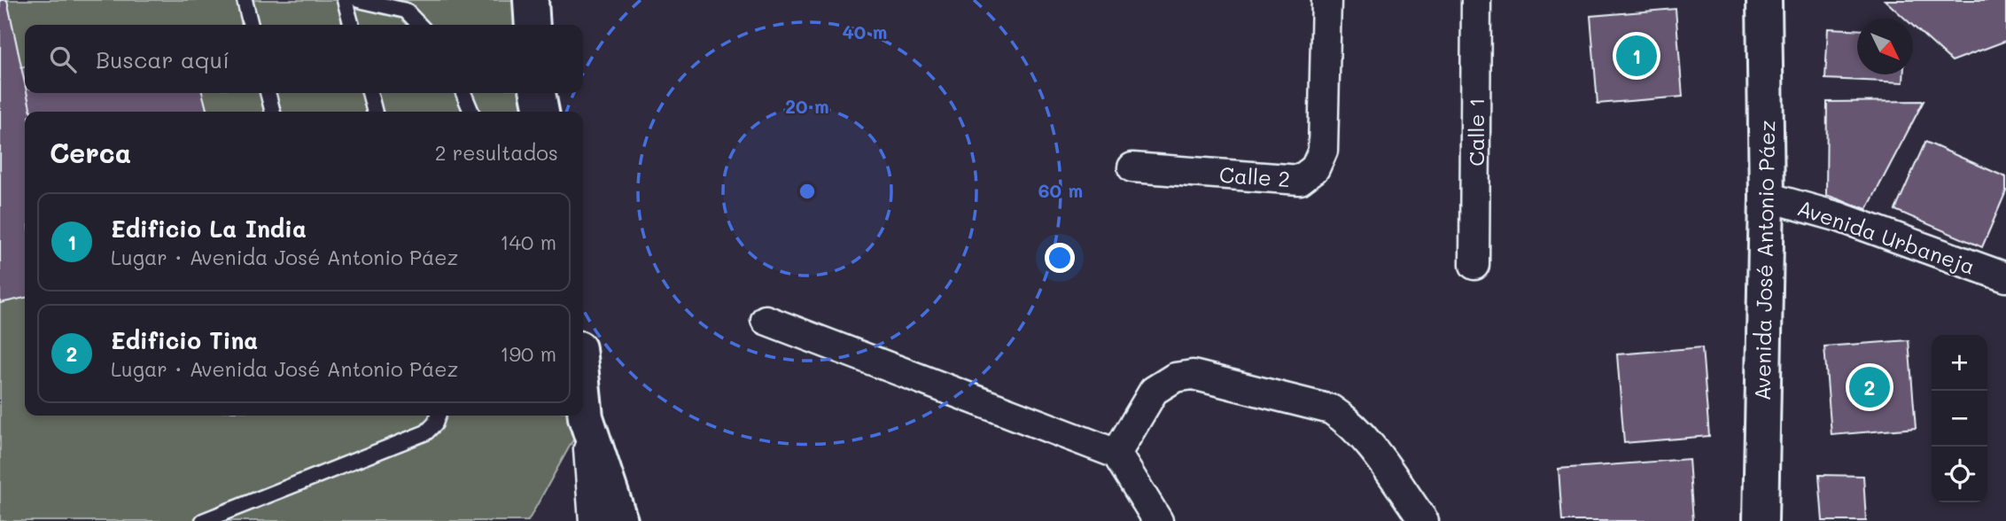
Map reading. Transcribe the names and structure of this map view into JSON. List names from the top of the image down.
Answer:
{
  "streets": {
    "main road": ["Avenida José Antonio Páez"],
    "street": ["Calle 1", "Calle 2", "Avenida Urbaneja"]
  },
  "crossings": [
    ["Avenida Urbaneja", "Avenida José Antonio Páez"]
  ],
  "north": "bottom right",
  "page": {
    "search": "Buscar aquí",
    "pins": ["1", "2"],
    "heading": ["Cerca", "2 resultados"],
    "list": [
      {
        "mark": "1",
        "name": "Edificio La India",
        "note": "Lugar · Avenida José Antonio Páez",
        "value": "140 m"
      },
      {
        "mark": "2",
        "name": "Edificio Tina",
        "note": "Lugar · Avenida José Antonio Páez",
        "value": "190 m"
      }
    ],
    "map_buttons": ["+", "−"]
  },
  "rings": ["40 m", "20 m", "60 m"]
}
